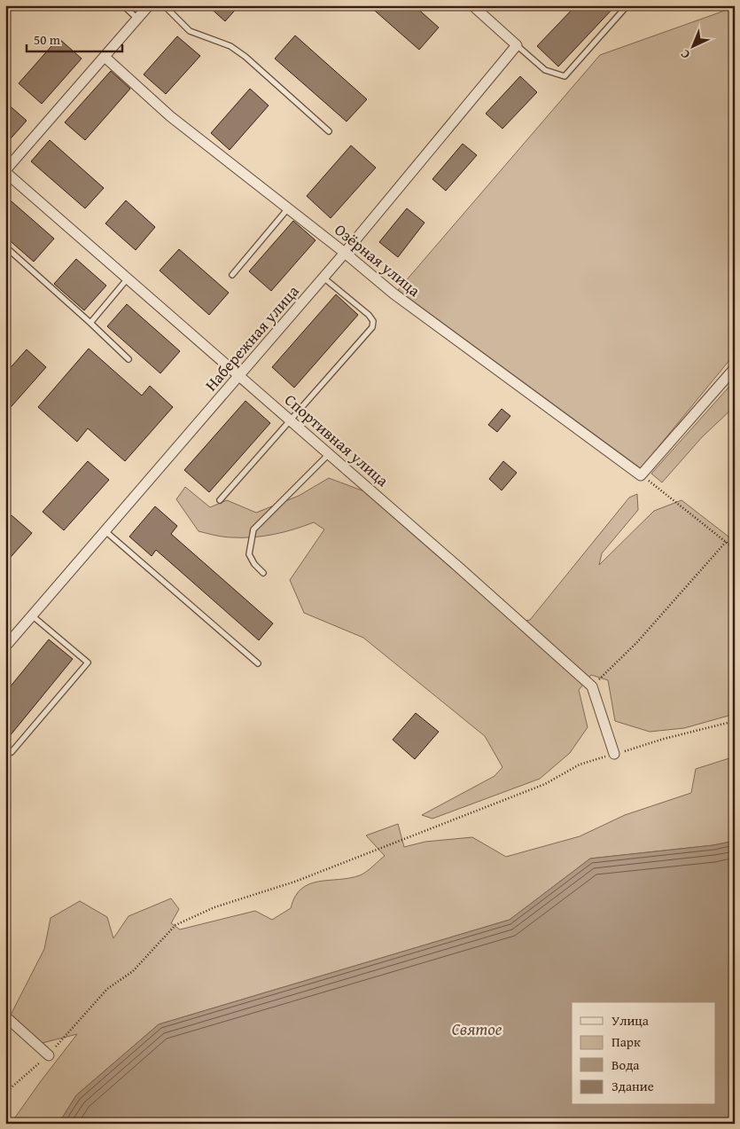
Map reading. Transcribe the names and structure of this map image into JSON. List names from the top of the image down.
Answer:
{
  "streets": {
    "street": ["Озёрная улица", "Набережная улица", "Спортивная улица"]
  },
  "crossings": [
    ["Озёрная улица", "Набережная улица"],
    ["Набережная улица", "Спортивная улица"]
  ],
  "water": ["Святое"],
  "legend": [
    "Улица",
    "Парк",
    "Вода",
    "Здание"
  ],
  "scale_bar": "50 m",
  "north": "bottom left"
}
